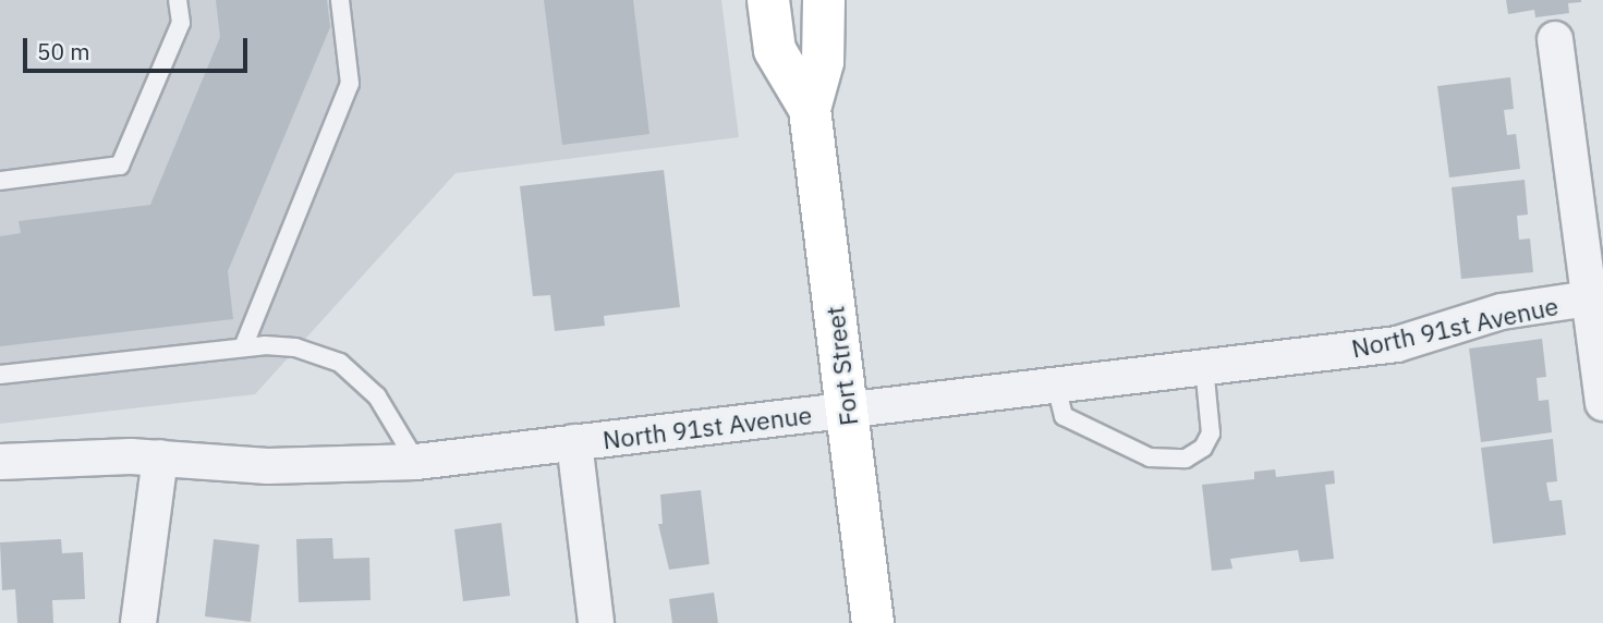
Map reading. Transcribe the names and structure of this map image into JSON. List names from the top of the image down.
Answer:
{
  "streets": {
    "main road": ["Fort Street"],
    "street": ["North 91st Avenue"]
  },
  "crossings": [
    ["North 91st Avenue", "Fort Street"]
  ],
  "scale_bar": "50 m"
}
